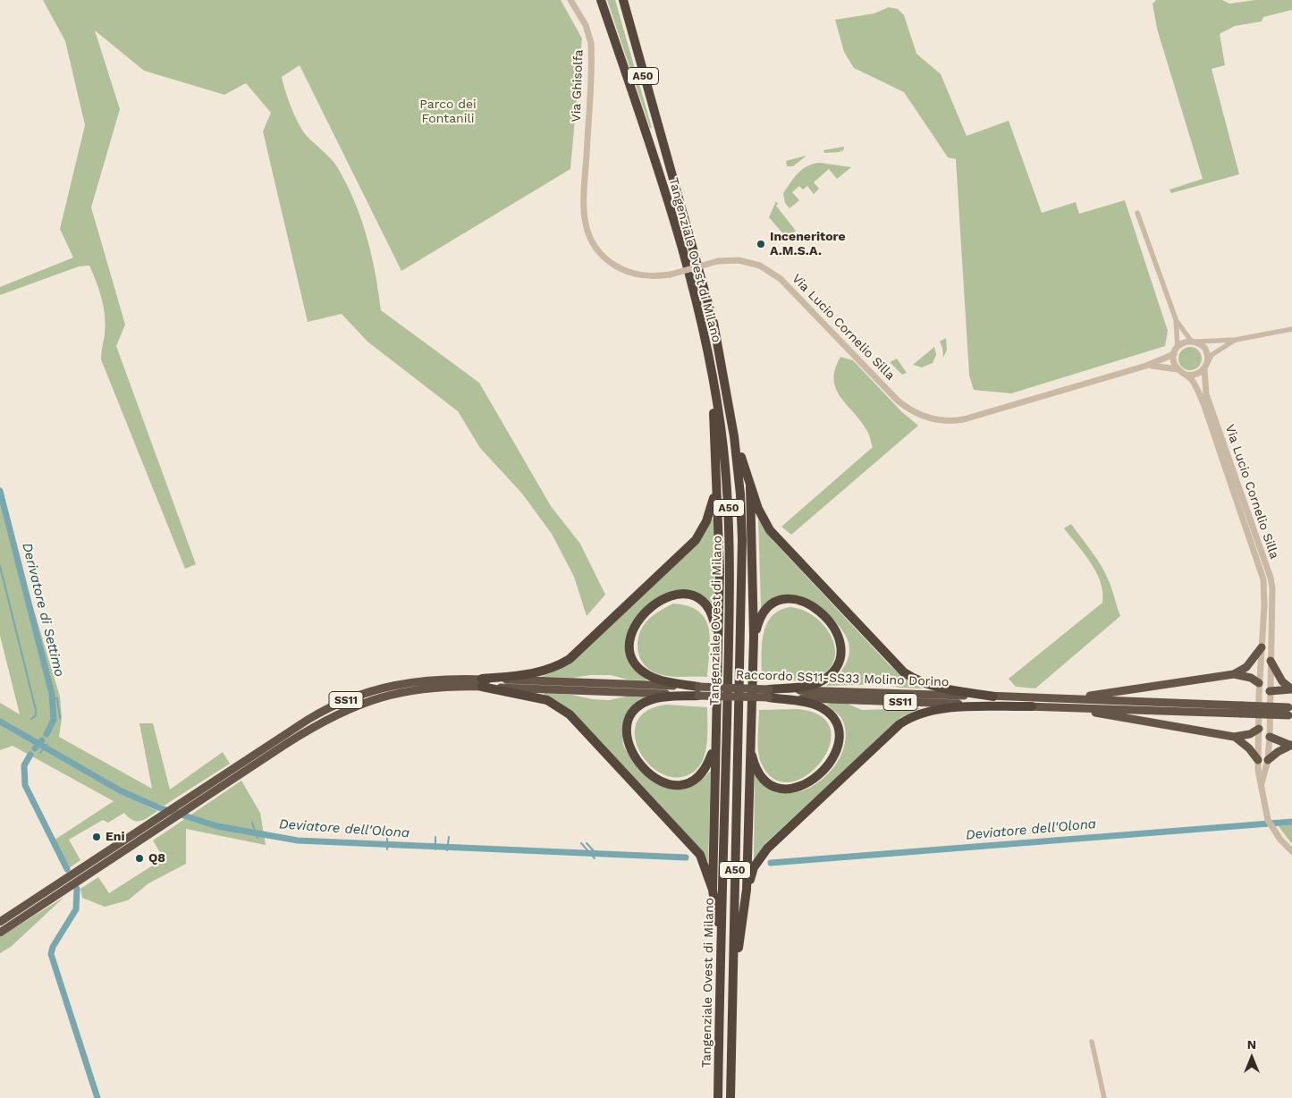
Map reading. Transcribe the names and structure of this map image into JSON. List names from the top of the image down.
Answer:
{
  "streets": {
    "highway": [
      "A50",
      "Tangenziale Ovest di Milano",
      "Raccordo SS11-SS33 Molino Dorino",
      "SS11"
    ],
    "street": ["Via Ghisolfa", "Via Lucio Cornelio Silla"]
  },
  "crossings": [
    ["Via Ghisolfa", "Via Lucio Cornelio Silla"],
    ["Raccordo SS11-SS33 Molino Dorino", "SS11"]
  ],
  "water": ["Derivatore di Settimo", "Deviatore dell'Olona"],
  "parks": ["Parco dei Fontanili"],
  "places": ["Inceneritore A.M.S.A.", "Eni", "Q8"],
  "north": "top"
}
